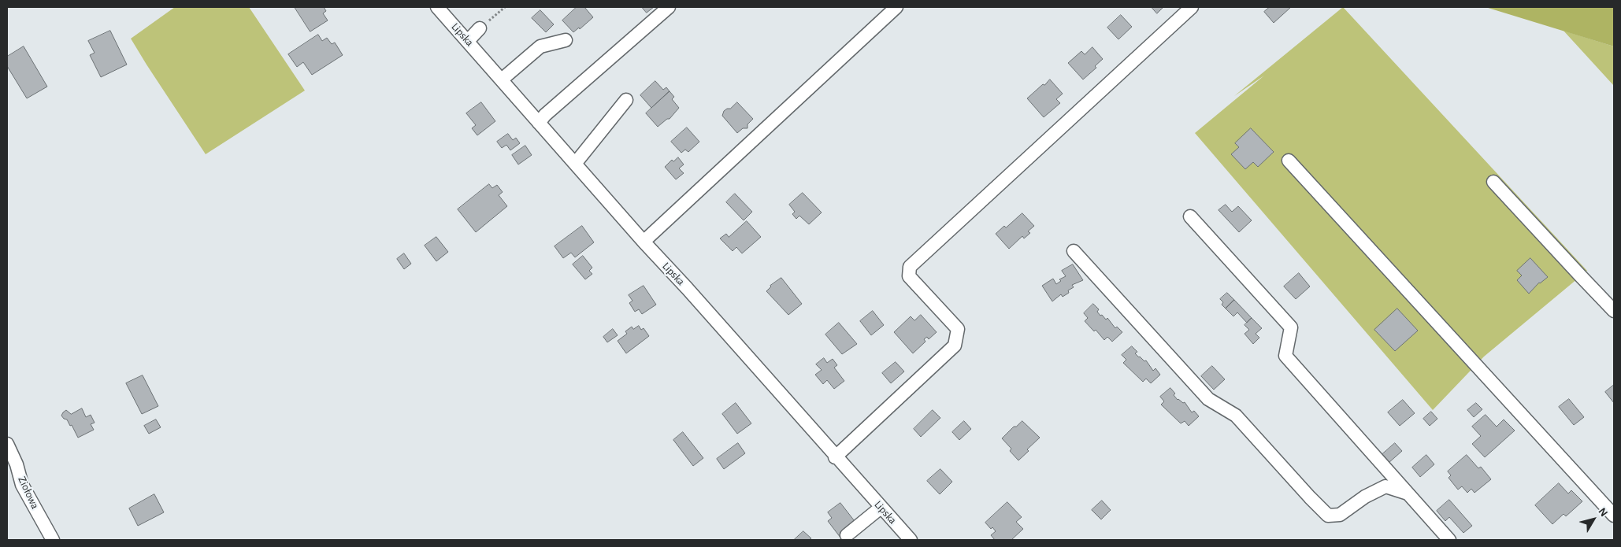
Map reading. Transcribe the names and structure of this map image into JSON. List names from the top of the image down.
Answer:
{
  "streets": {
    "street": ["Lipska", "Ziołowa"]
  },
  "north": "top right"
}
